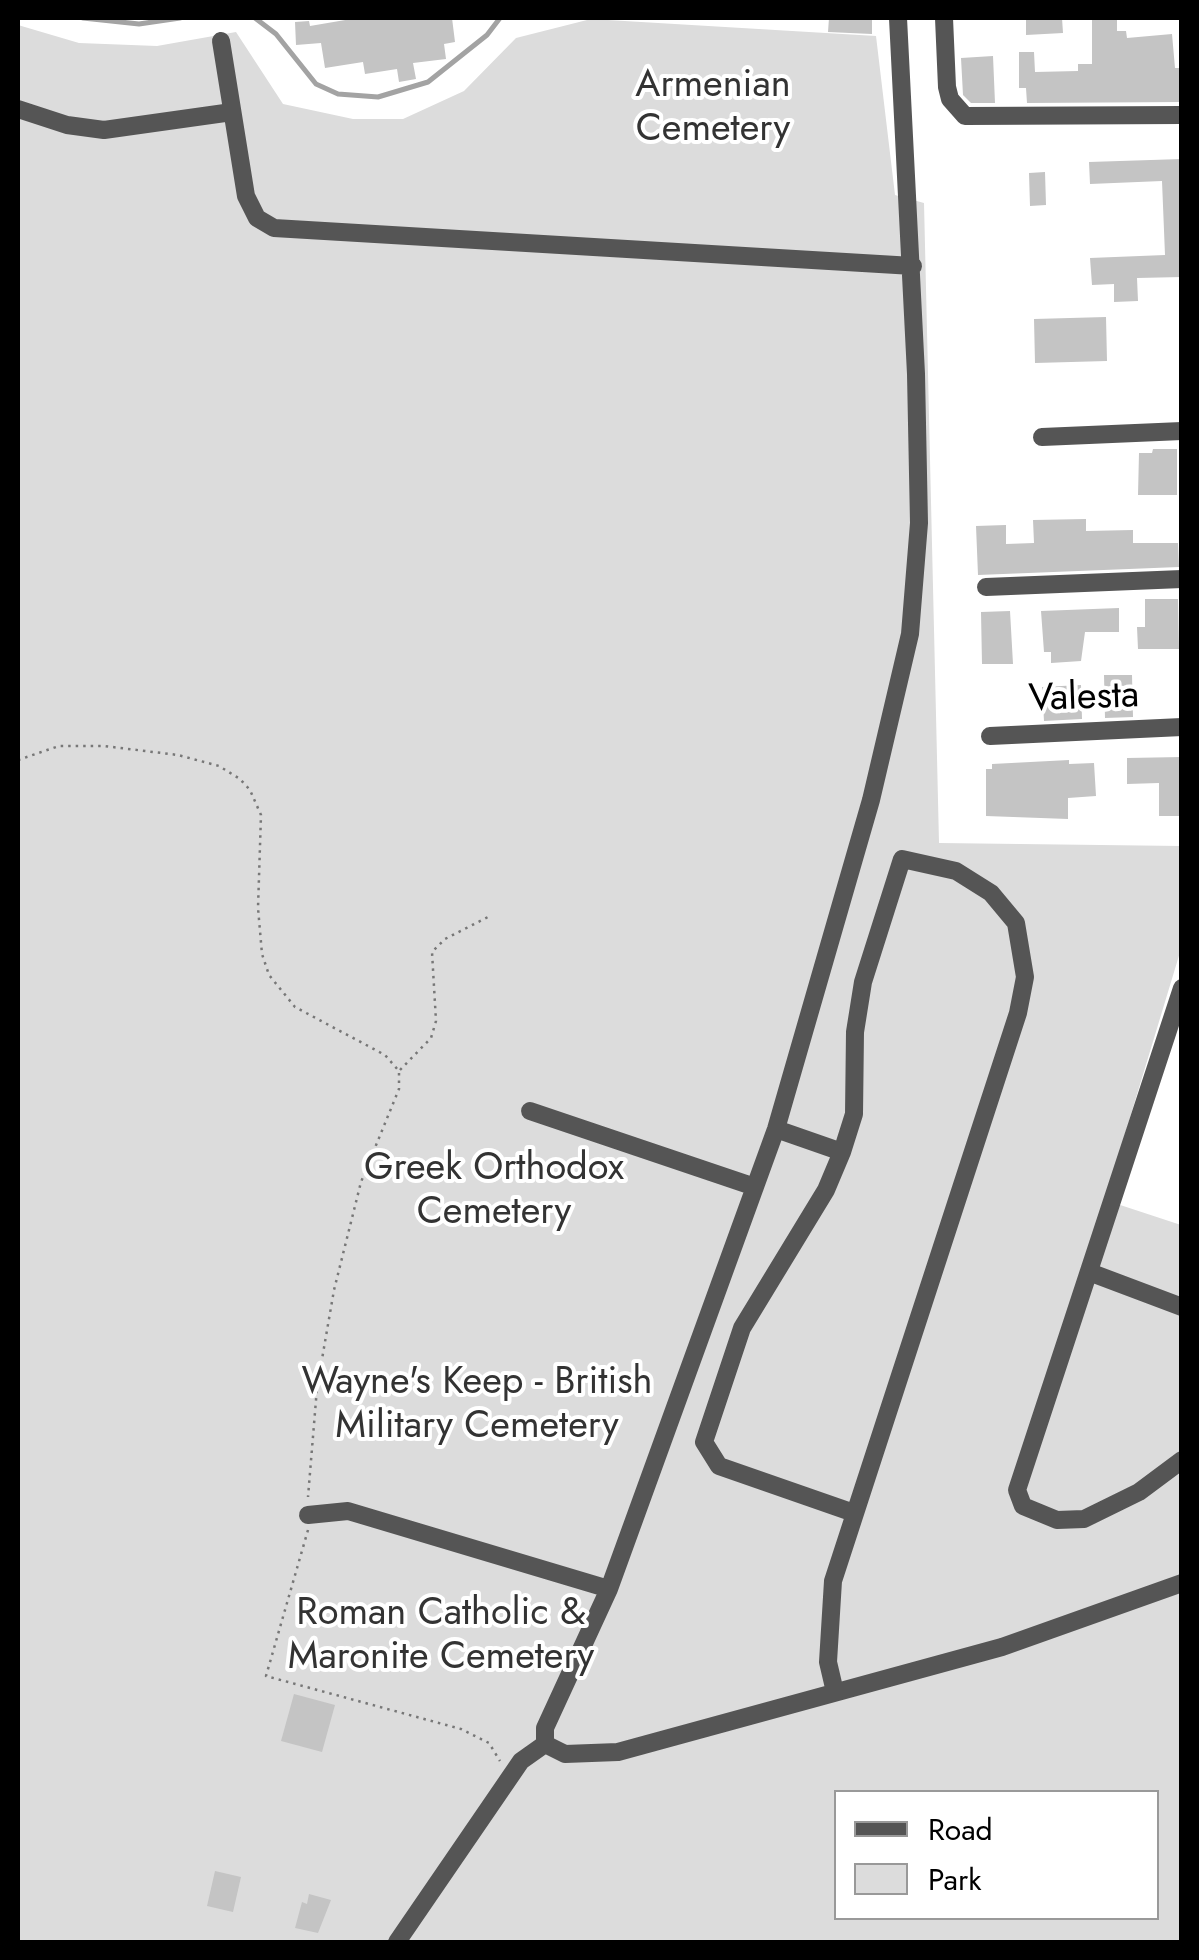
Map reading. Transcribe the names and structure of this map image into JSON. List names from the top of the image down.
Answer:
{
  "streets": {
    "street": ["Valesta"]
  },
  "parks": [
    "Armenian Cemetery",
    "Greek Orthodox Cemetery",
    "Wayne's Keep - British Military Cemetery",
    "Roman Catholic & Maronite Cemetery"
  ],
  "legend": ["Road", "Park"]
}
